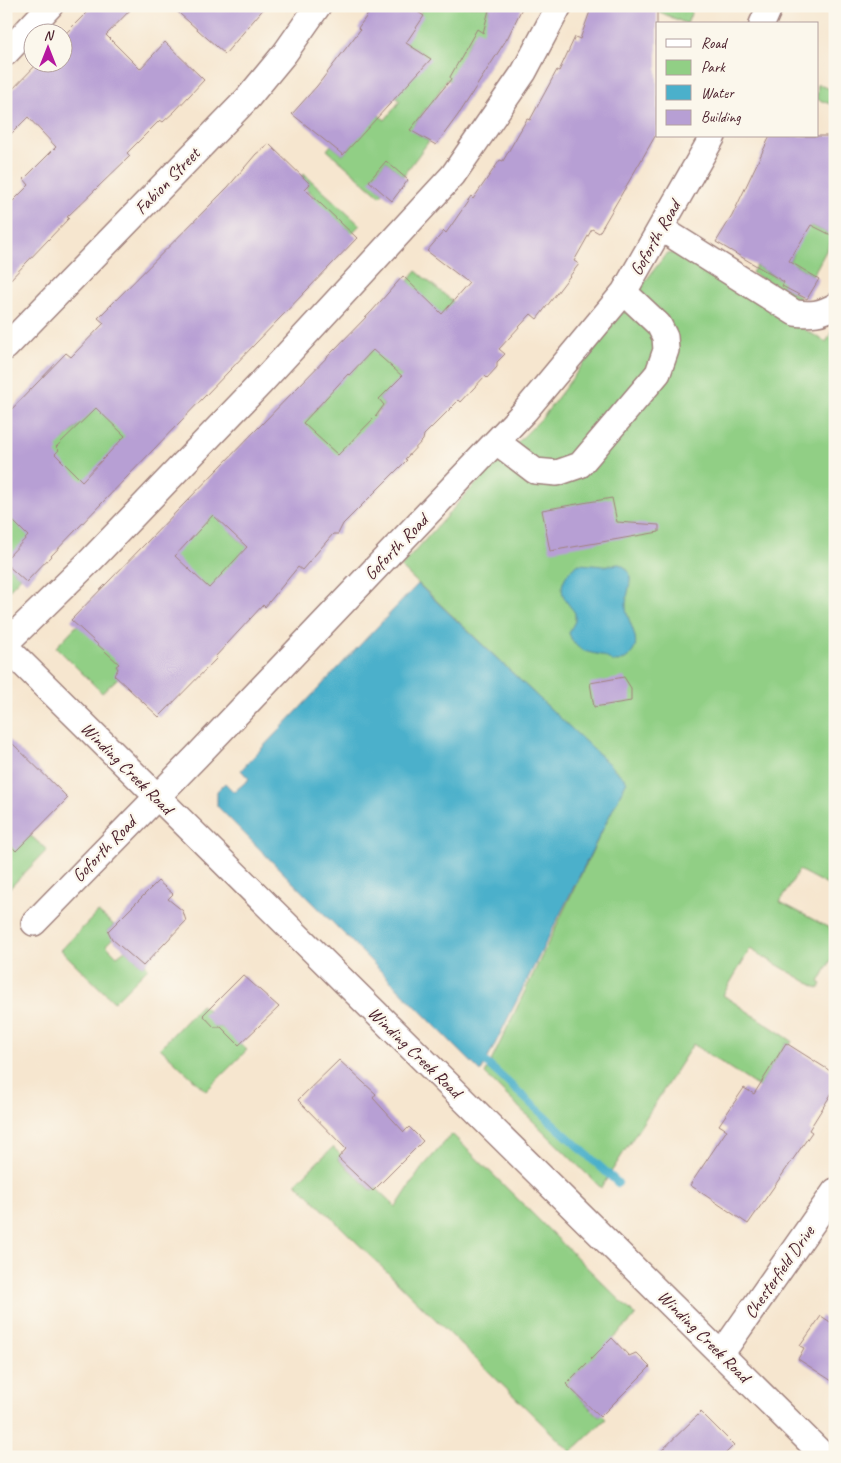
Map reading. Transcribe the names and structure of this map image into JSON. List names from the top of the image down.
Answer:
{
  "streets": {
    "street": [
      "Fabion Street",
      "Goforth Road",
      "Winding Creek Road",
      "Chesterfield Drive"
    ]
  },
  "crossings": [
    ["Goforth Road", "Winding Creek Road"],
    ["Winding Creek Road", "Chesterfield Drive"]
  ],
  "legend": [
    "Road",
    "Park",
    "Water",
    "Building"
  ],
  "north": "top"
}
